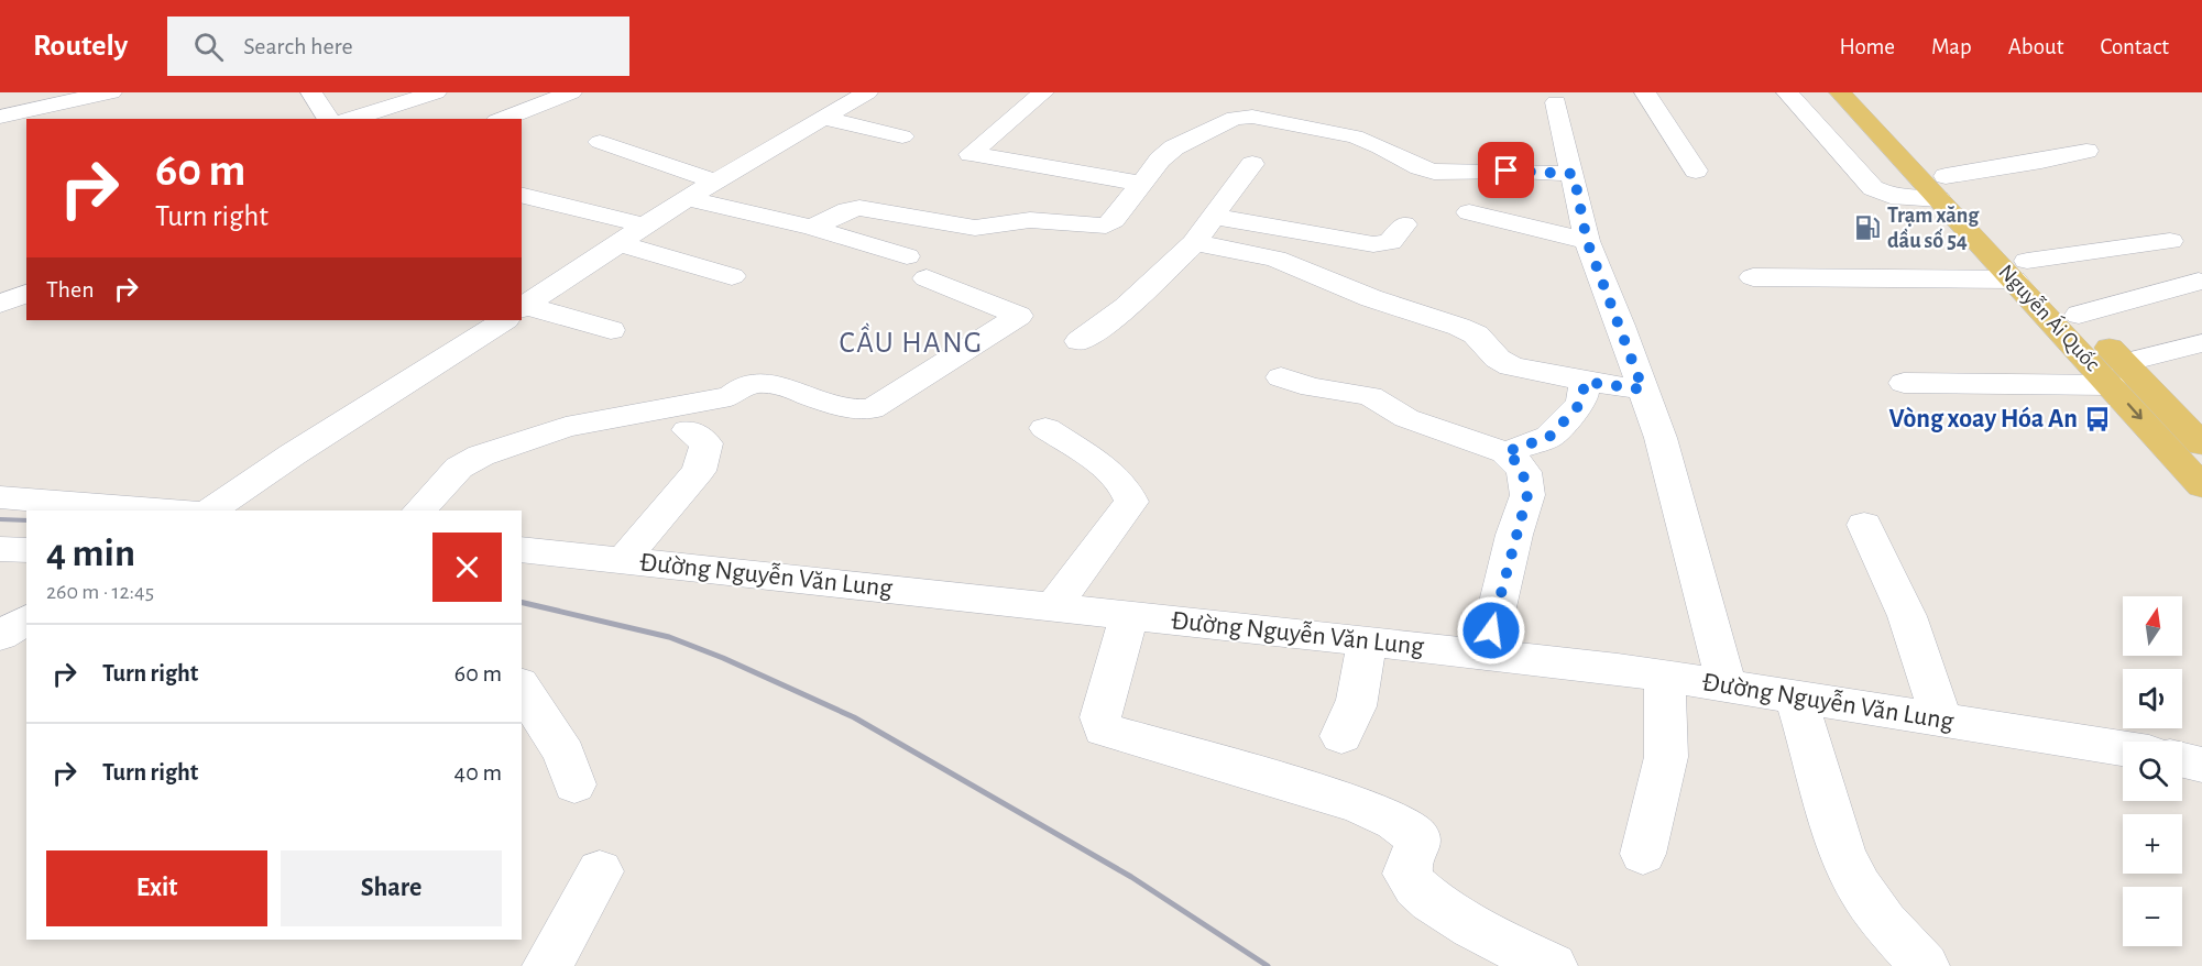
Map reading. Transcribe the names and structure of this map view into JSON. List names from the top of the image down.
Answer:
{
  "streets": {
    "main road": ["Nguyễn Ái Quốc"],
    "street": ["Đường Nguyễn Văn Lung"]
  },
  "districts": ["CẦU HANG"],
  "places": {
    "fuel station": ["Trạm xăng dầu số 54"],
    "bus stop": ["Vòng xoay Hóa An"]
  },
  "north": "top",
  "page": {
    "header": "Routely",
    "search": "Search here",
    "nav": [
      "Home",
      "Map",
      "About",
      "Contact"
    ],
    "turn": ["60 m", "Turn right"],
    "then": "Then",
    "heading": ["4 min", "260 m · 12:45"],
    "map_buttons": ["+", "−"],
    "list": [
      {
        "name": "Turn right",
        "value": "60 m"
      },
      {
        "name": "Turn right",
        "value": "40 m"
      }
    ],
    "buttons": ["Exit", "Share"]
  }
}
